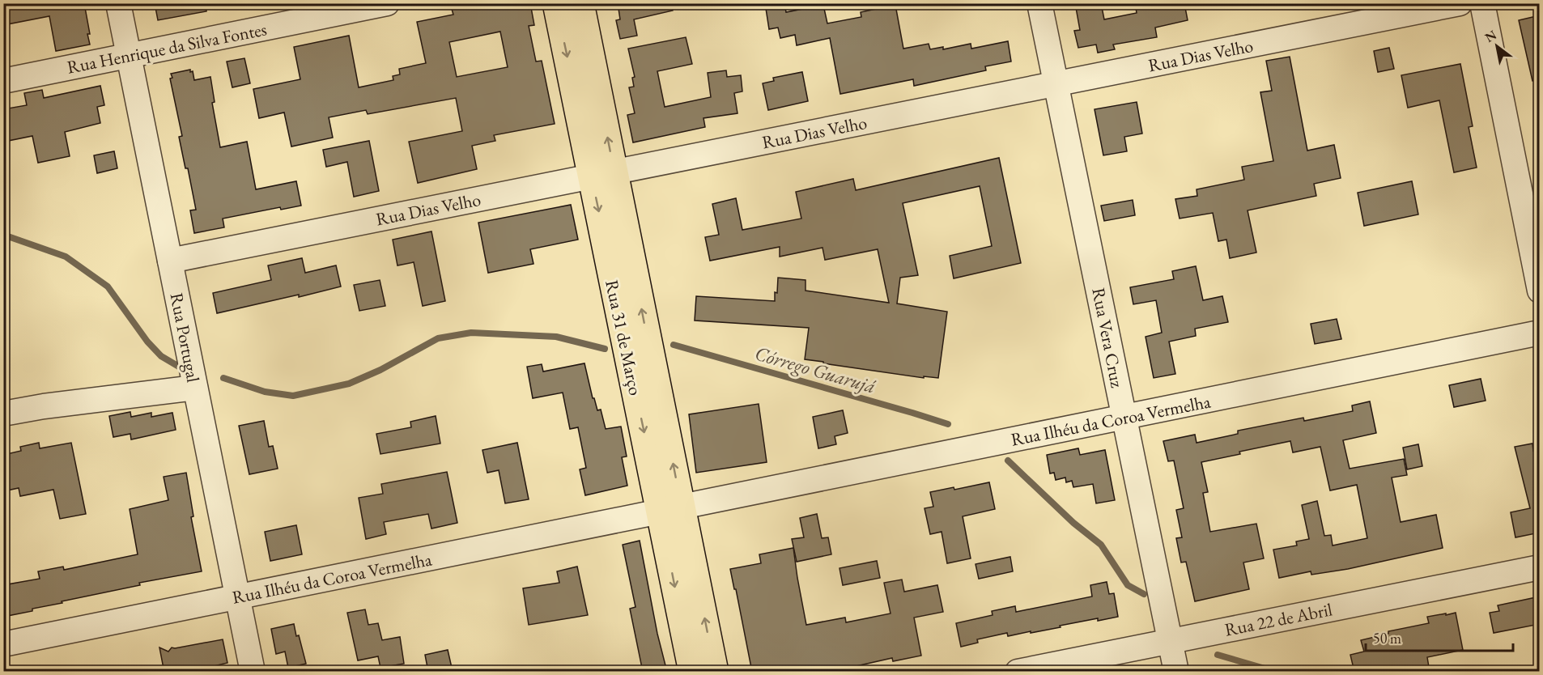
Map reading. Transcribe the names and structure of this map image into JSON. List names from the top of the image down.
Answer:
{
  "streets": {
    "main road": ["Rua 31 de Março"],
    "street": [
      "Rua Henrique da Silva Fontes",
      "Rua Dias Velho",
      "Rua Portugal",
      "Rua Vera Cruz",
      "Rua Ilhéu da Coroa Vermelha",
      "Rua 22 de Abril"
    ]
  },
  "crossings": [
    ["Rua Henrique da Silva Fontes", "Rua Portugal"],
    ["Rua Dias Velho", "Rua Portugal"],
    ["Rua Dias Velho", "Rua 31 de Março"],
    ["Rua Dias Velho", "Rua Vera Cruz"],
    ["Rua Portugal", "Rua Ilhéu da Coroa Vermelha"],
    ["Rua 31 de Março", "Rua Ilhéu da Coroa Vermelha"],
    ["Rua Vera Cruz", "Rua Ilhéu da Coroa Vermelha"],
    ["Rua Vera Cruz", "Rua 22 de Abril"]
  ],
  "water": ["Córrego Guarujá"],
  "scale_bar": "50 m",
  "north": "top left"
}
